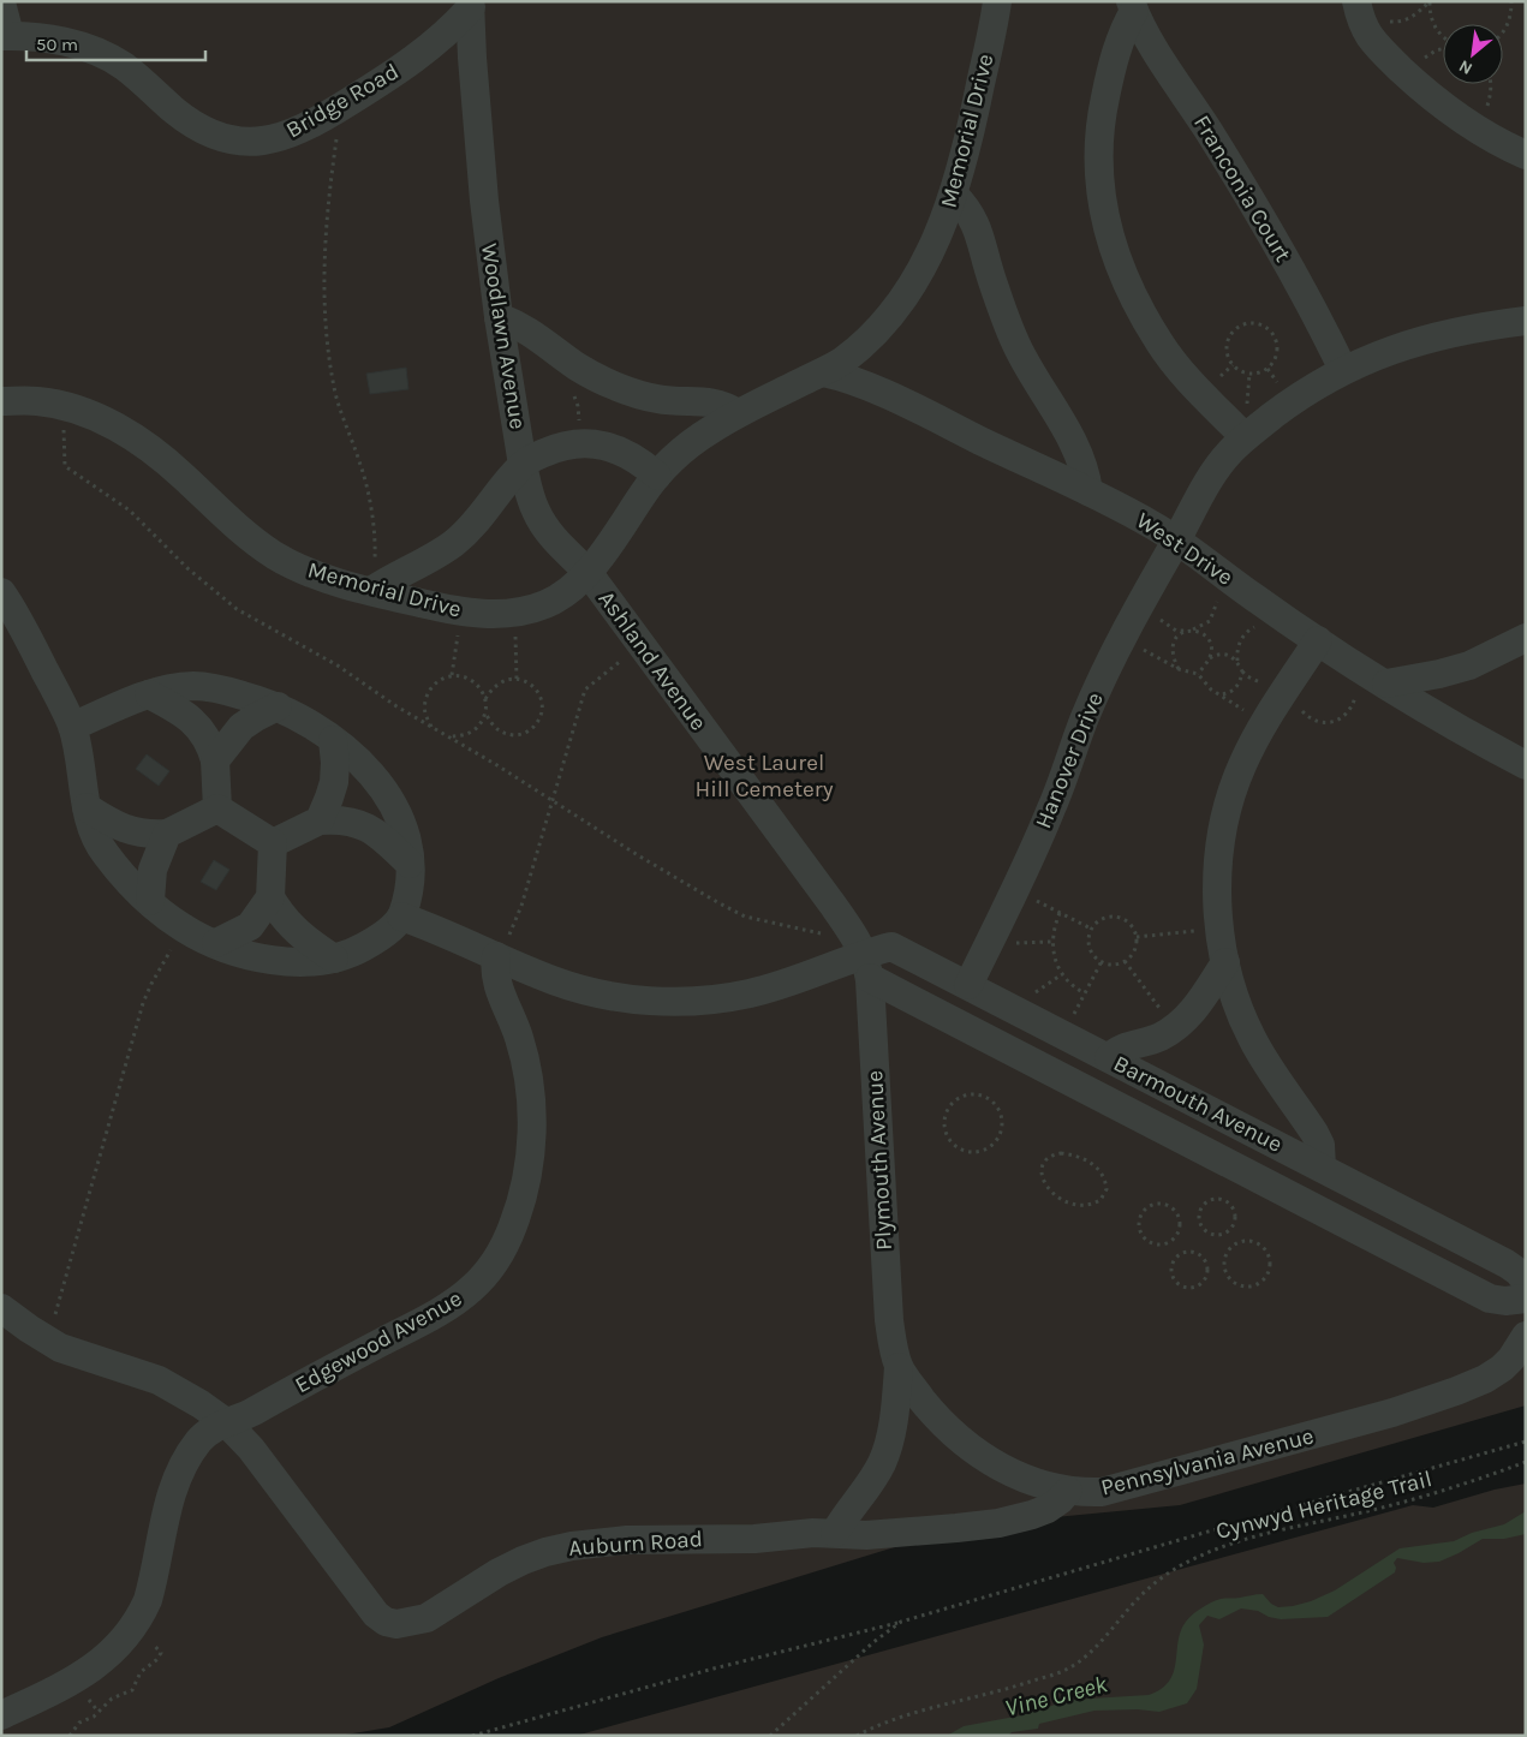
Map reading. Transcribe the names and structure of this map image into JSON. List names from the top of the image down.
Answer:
{
  "streets": {
    "lane": [
      "Bridge Road",
      "Memorial Drive",
      "Franconia Court",
      "Woodlawn Avenue",
      "West Drive",
      "Ashland Avenue",
      "Hanover Drive",
      "Barmouth Avenue",
      "Plymouth Avenue",
      "Edgewood Avenue",
      "Pennsylvania Avenue",
      "Auburn Road"
    ],
    "path": ["Cynwyd Heritage Trail"]
  },
  "crossings": [
    ["Bridge Road", "Woodlawn Avenue"],
    ["Memorial Drive", "Woodlawn Avenue"],
    ["Memorial Drive", "West Drive"],
    ["Memorial Drive", "Ashland Avenue"],
    ["Franconia Court", "Hanover Drive"],
    ["Woodlawn Avenue", "Ashland Avenue"],
    ["West Drive", "Hanover Drive"],
    ["Ashland Avenue", "Barmouth Avenue"],
    ["Ashland Avenue", "Plymouth Avenue"],
    ["Hanover Drive", "Barmouth Avenue"],
    ["Barmouth Avenue", "Plymouth Avenue"],
    ["Plymouth Avenue", "Pennsylvania Avenue"],
    ["Plymouth Avenue", "Auburn Road"],
    ["Edgewood Avenue", "Auburn Road"],
    ["Pennsylvania Avenue", "Auburn Road"]
  ],
  "water": ["Vine Creek"],
  "parks": ["West Laurel Hill Cemetery"],
  "scale_bar": "50 m",
  "north": "bottom left"
}
